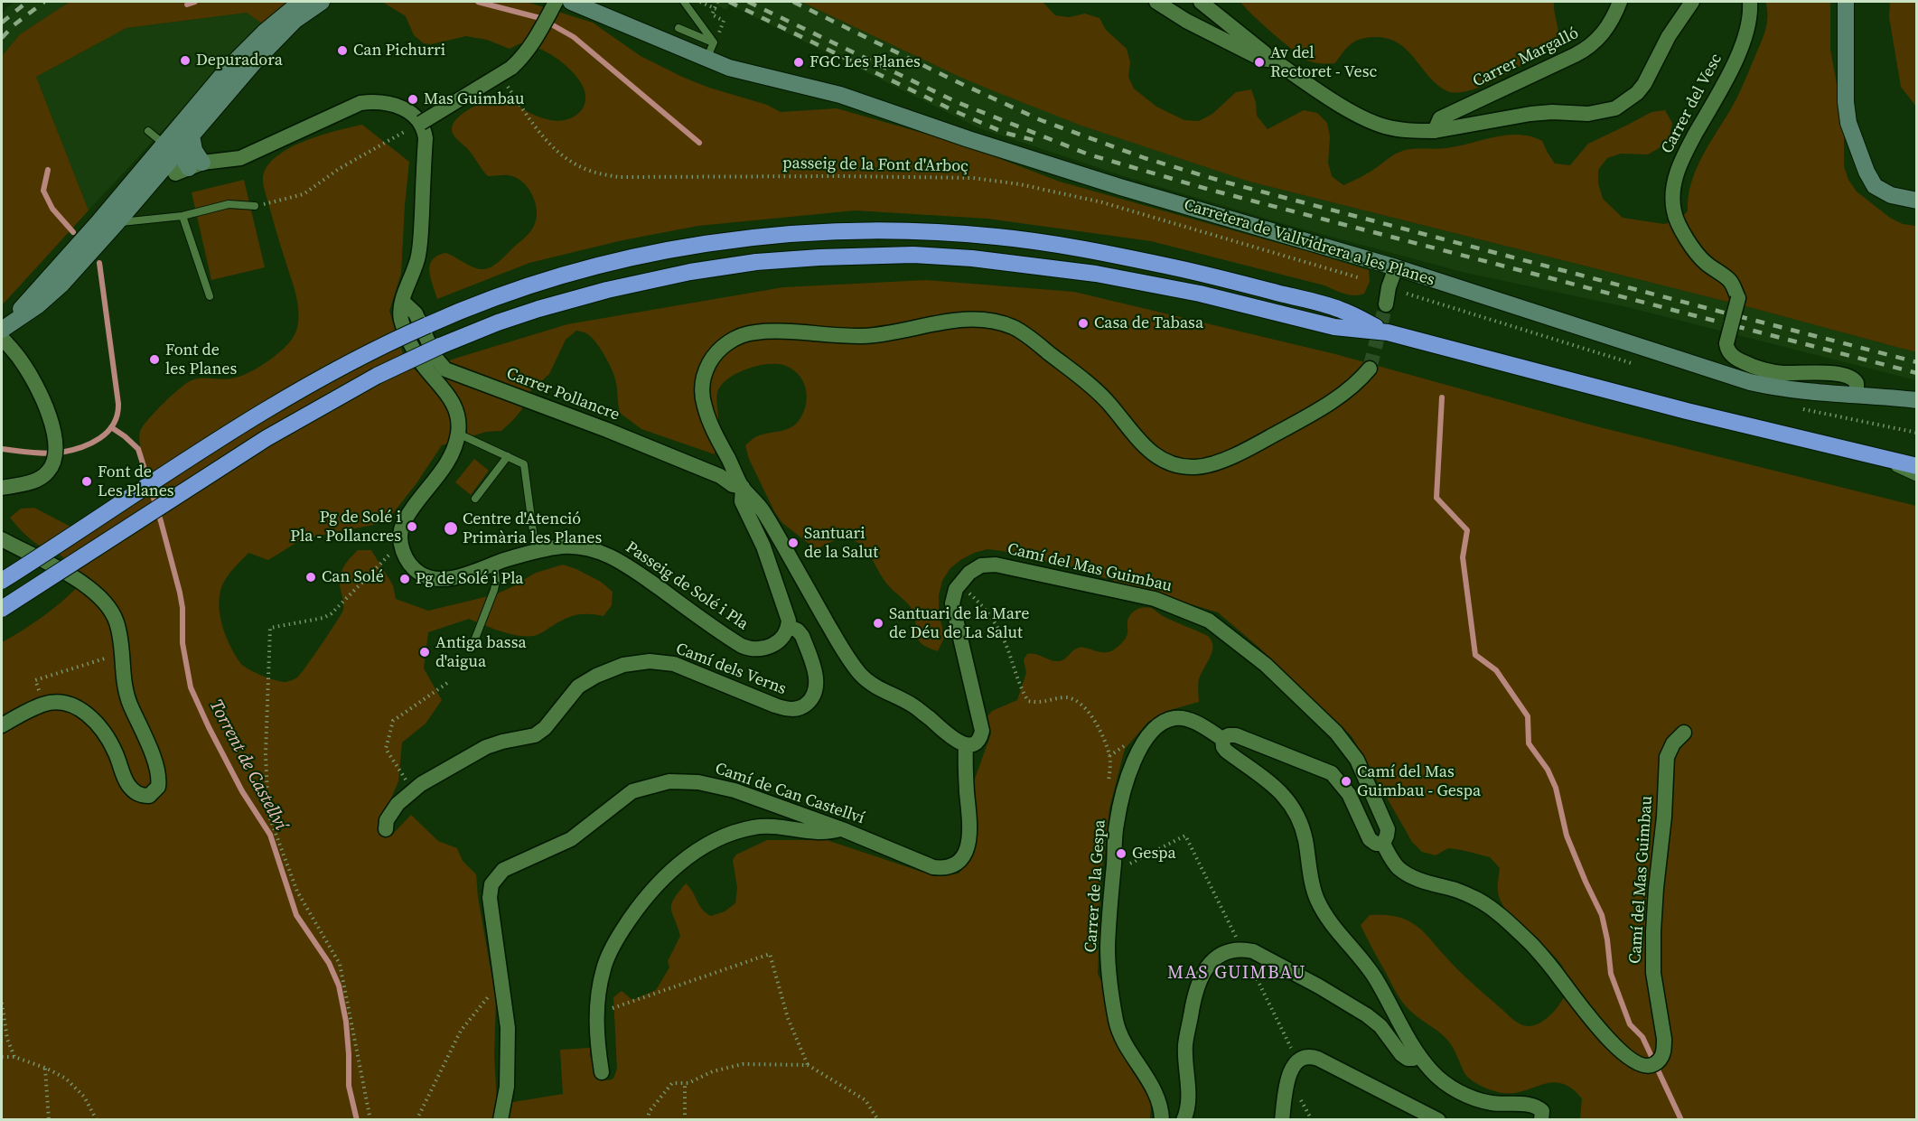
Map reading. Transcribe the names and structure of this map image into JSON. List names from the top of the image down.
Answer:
{
  "streets": {
    "main road": ["Carretera de Vallvidrera a les Planes"],
    "street": [
      "Carrer Margalló",
      "Carrer del Vesc",
      "Carrer Pollancre",
      "Camí del Mas Guimbau",
      "Passeig de Solé i Pla",
      "Camí dels Verns",
      "Camí de Can Castellví",
      "Carrer de la Gespa"
    ],
    "path": ["passeig de la Font d'Arboç"]
  },
  "crossings": [
    ["Carrer del Vesc", "Carretera de Vallvidrera a les Planes"],
    ["Passeig de Solé i Pla", "Camí dels Verns"]
  ],
  "districts": ["MAS GUIMBAU"],
  "water": ["Torrent de Castellví"],
  "places": [
    "Can Pichurri",
    "Depuradora",
    "FGC Les Planes",
    "Av del Rectoret - Vesc",
    "Mas Guimbau",
    "Casa de Tabasa",
    "Font de les Planes",
    "Font de Les Planes",
    "Pg de Solé i Pla - Pollancres",
    "Centre d'Atenció Primària les Planes",
    "Santuari de la Salut",
    "Can Solé",
    "Pg de Solé i Pla",
    "Santuari de la Mare de Déu de La Salut",
    "Antiga bassa d'aigua",
    "Camí del Mas Guimbau - Gespa",
    "Gespa"
  ]
}
